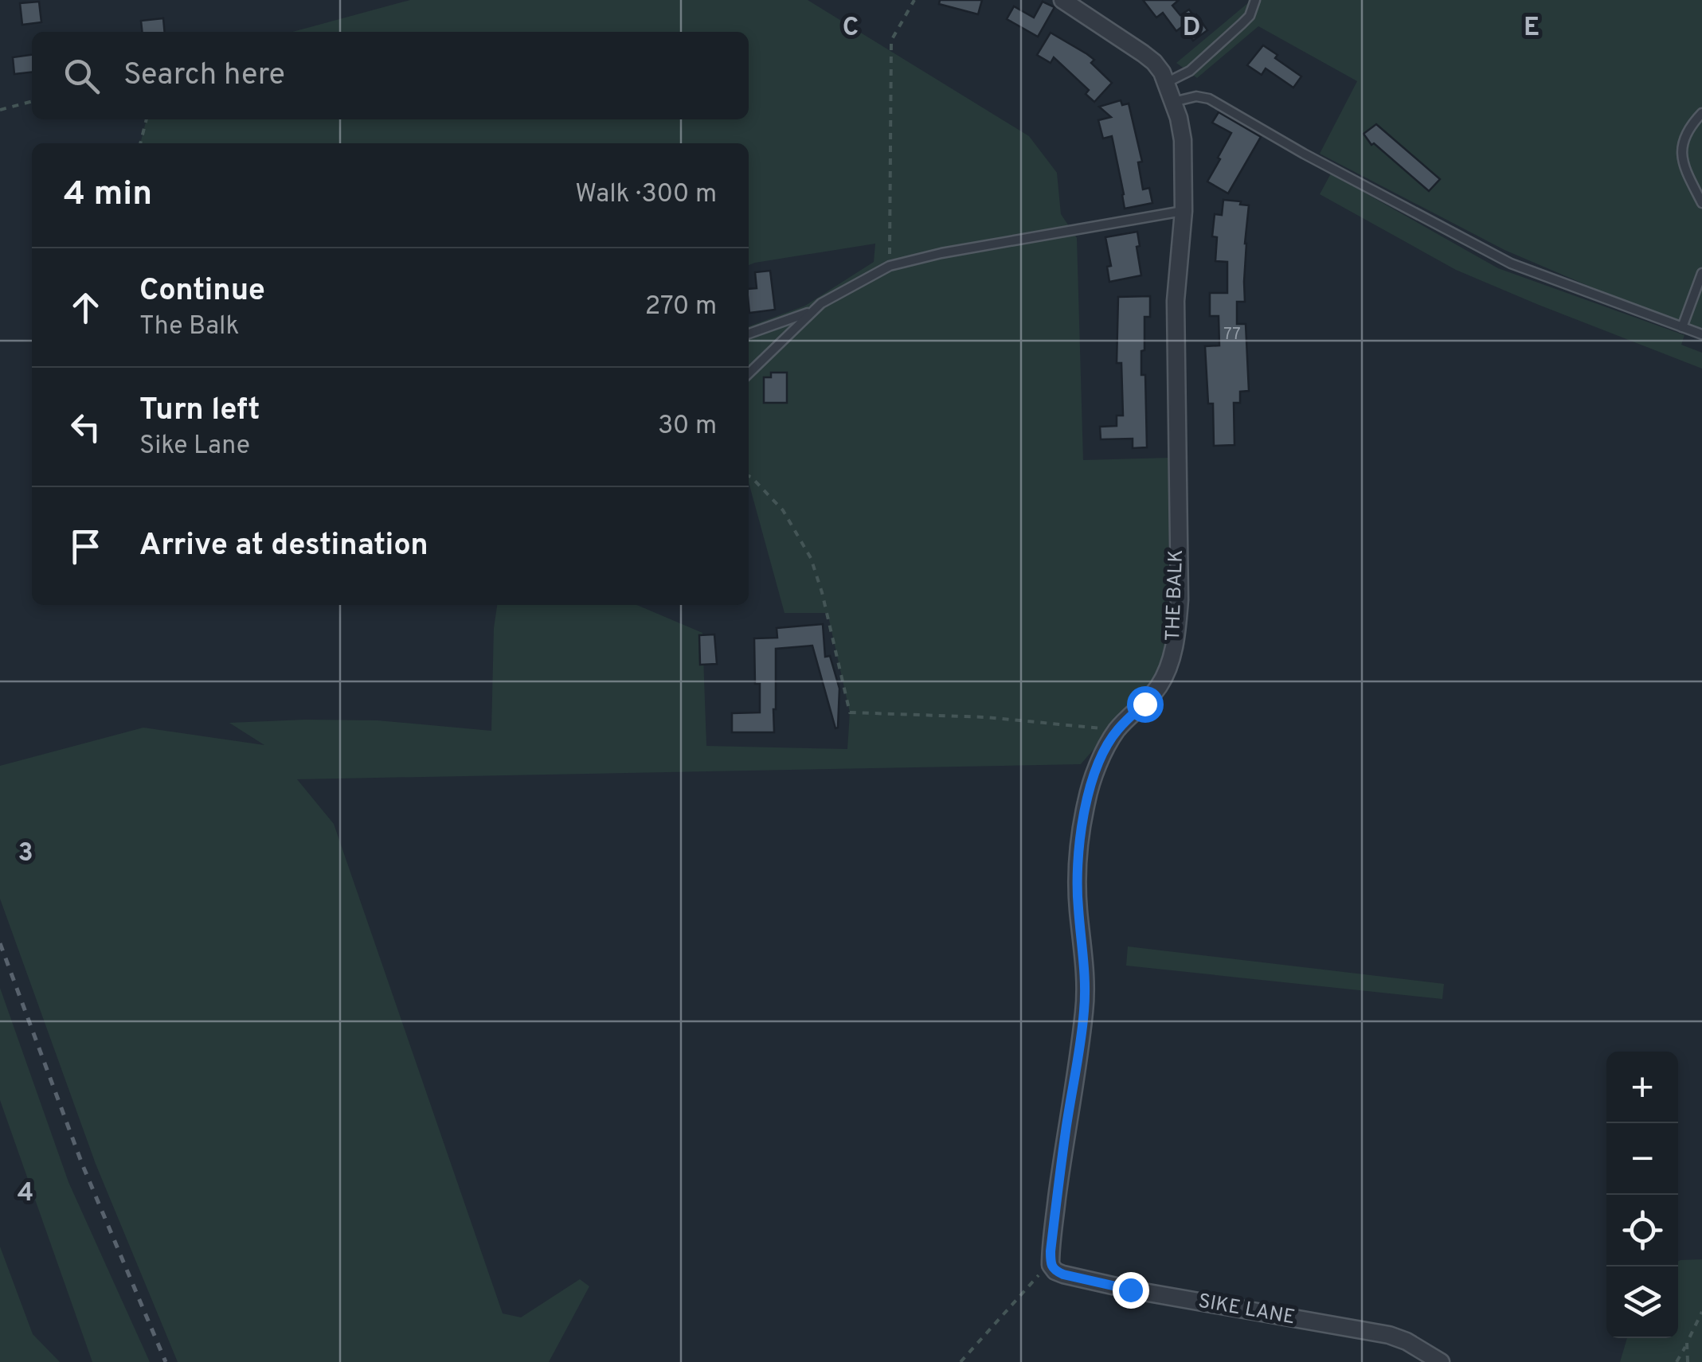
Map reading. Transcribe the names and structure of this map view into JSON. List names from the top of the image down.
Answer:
{
  "streets": {
    "street": ["THE BALK", "SIKE LANE"]
  },
  "crossings": [
    ["THE BALK", "SIKE LANE"]
  ],
  "house_numbers": ["77"],
  "page": {
    "search": "Search here",
    "heading": ["4 min", "Walk · 300 m"],
    "list": [
      ["Continue", "The Balk", "270 m"],
      ["Turn left", "Sike Lane", "30 m"],
      "Arrive at destination"
    ],
    "map_buttons": ["+", "−"]
  },
  "grid": {
    "columns": ["C", "D", "E"],
    "rows": ["3", "4"]
  }
}
